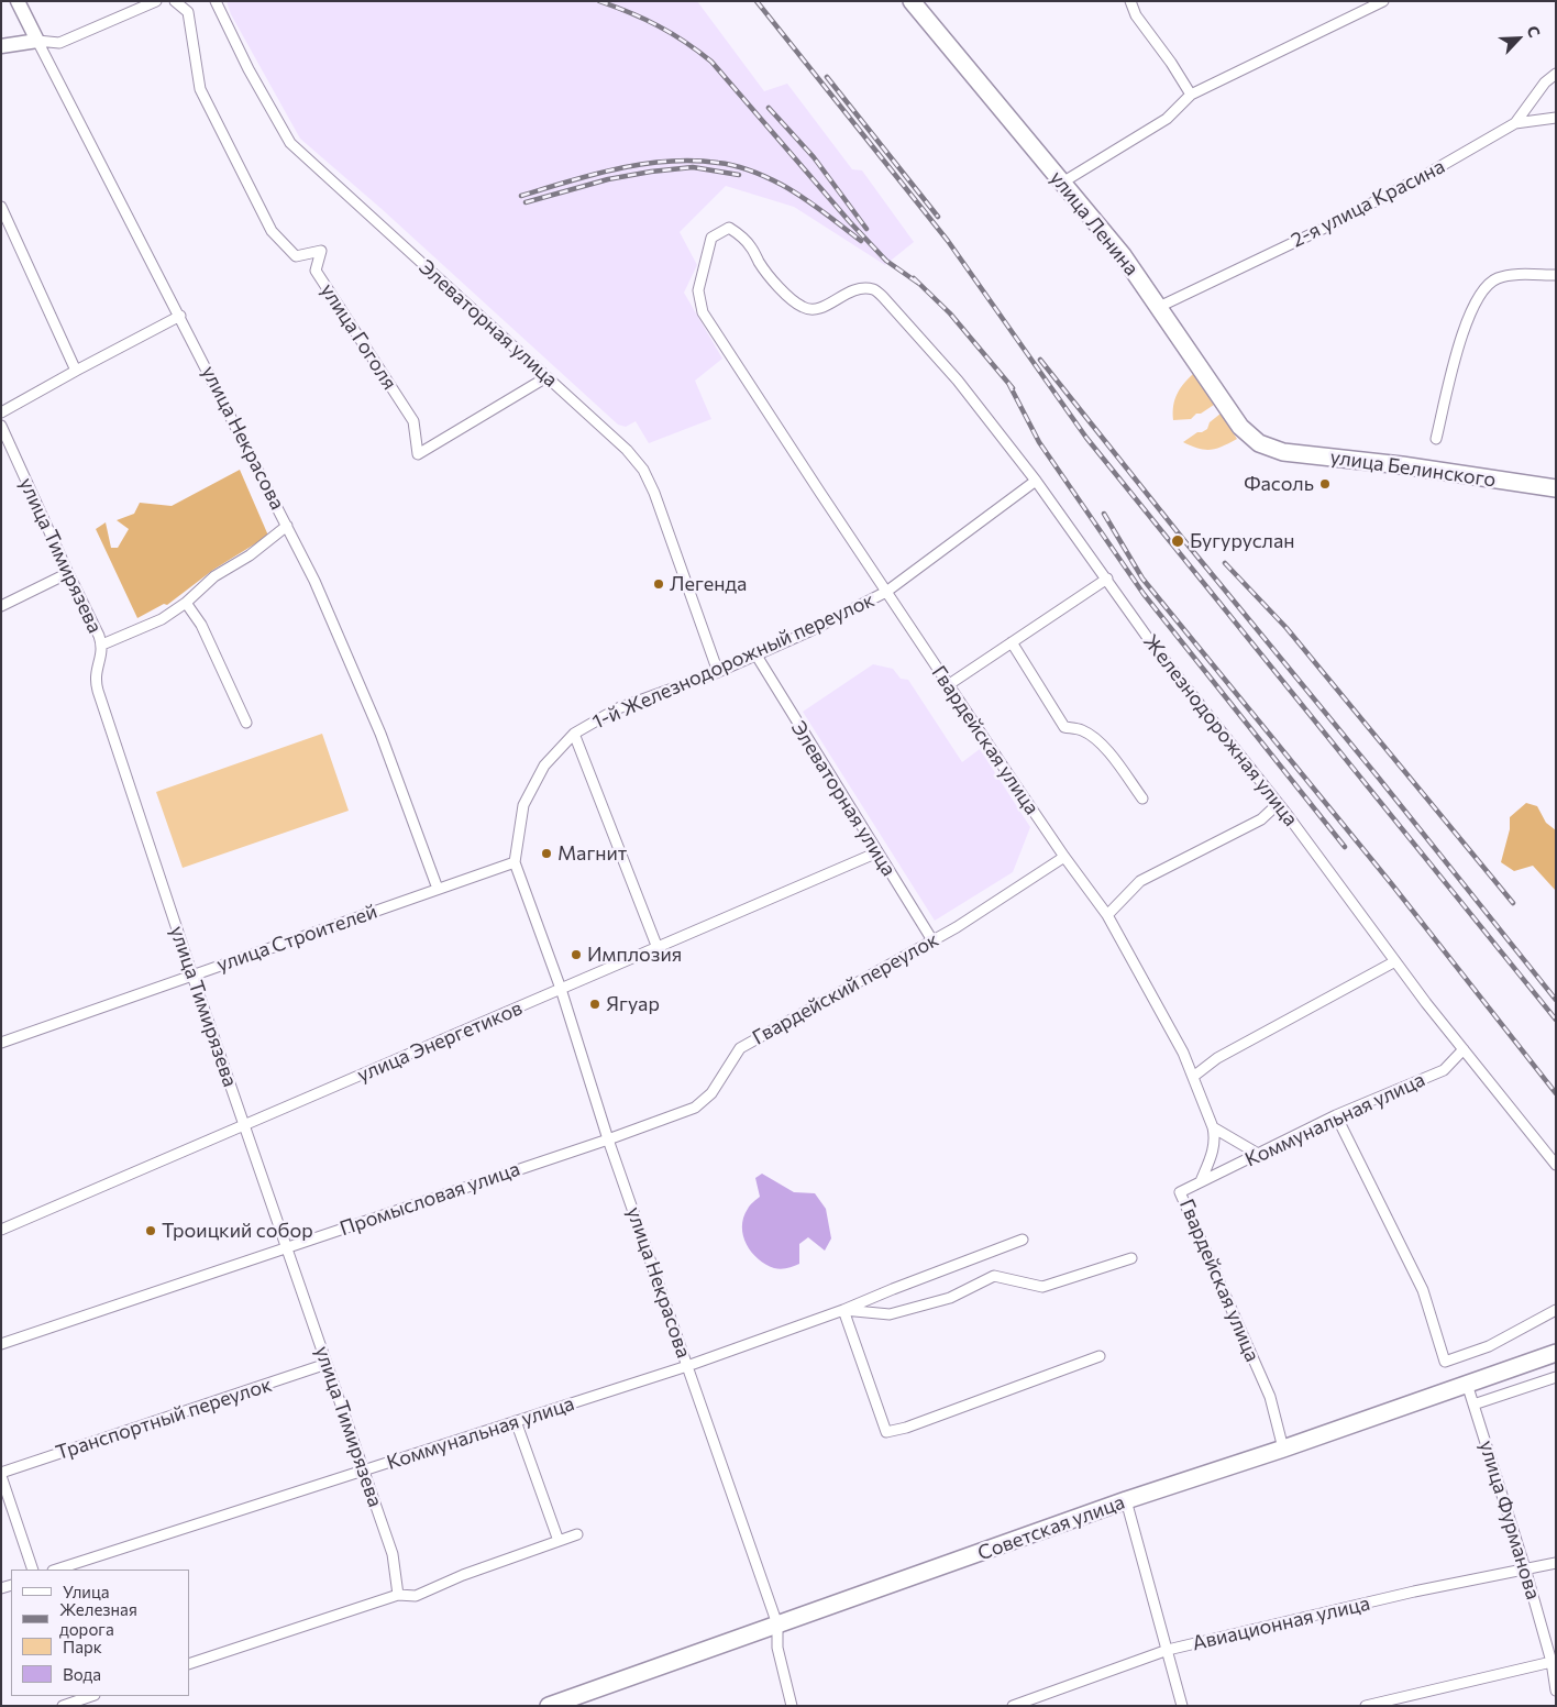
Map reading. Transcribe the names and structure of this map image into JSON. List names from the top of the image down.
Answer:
{
  "streets": {
    "main road": [
      "улица Ленина",
      "улица Некрасова",
      "улица Белинского",
      "Советская улица"
    ],
    "street": [
      "2-я улица Красина",
      "Элеваторная улица",
      "улица Гоголя",
      "улица Тимирязева",
      "1-й Железнодорожный переулок",
      "Железнодорожная улица",
      "Гвардейская улица",
      "улица Строителей",
      "Гвардейский переулок",
      "улица Энергетиков",
      "Коммунальная улица",
      "Промысловая улица",
      "Транспортный переулок",
      "улица Фурманова",
      "Авиационная улица"
    ]
  },
  "crossings": [
    ["2-я улица Красина", "улица Ленина"],
    ["улица Ленина", "улица Белинского"],
    ["Элеваторная улица", "улица Гоголя"],
    ["Элеваторная улица", "1-й Железнодорожный переулок"],
    ["Элеваторная улица", "Гвардейский переулок"],
    ["Элеваторная улица", "улица Энергетиков"],
    ["улица Некрасова", "1-й Железнодорожный переулок"],
    ["улица Некрасова", "улица Строителей"],
    ["улица Некрасова", "Гвардейский переулок"],
    ["улица Некрасова", "улица Энергетиков"],
    ["улица Некрасова", "Коммунальная улица"],
    ["улица Некрасова", "Промысловая улица"],
    ["улица Некрасова", "Советская улица"],
    ["улица Тимирязева", "улица Строителей"],
    ["улица Тимирязева", "улица Энергетиков"],
    ["улица Тимирязева", "Коммунальная улица"],
    ["улица Тимирязева", "Промысловая улица"],
    ["улица Тимирязева", "Транспортный переулок"],
    ["1-й Железнодорожный переулок", "Железнодорожная улица"],
    ["1-й Железнодорожный переулок", "Гвардейская улица"],
    ["1-й Железнодорожный переулок", "улица Строителей"],
    ["Железнодорожная улица", "Гвардейская улица"],
    ["Железнодорожная улица", "Коммунальная улица"],
    ["Гвардейская улица", "Гвардейский переулок"],
    ["Гвардейская улица", "Коммунальная улица"],
    ["Гвардейская улица", "Советская улица"],
    ["Гвардейский переулок", "Промысловая улица"],
    ["улица Фурманова", "Советская улица"],
    ["улица Фурманова", "Авиационная улица"]
  ],
  "places": [
    "Фасоль",
    "Бугуруслан",
    "Легенда",
    "Магнит",
    "Имплозия",
    "Ягуар",
    "Троицкий собор"
  ],
  "legend": [
    "Улица",
    "Железная дорога",
    "Парк",
    "Вода"
  ],
  "north": "top right"
}
